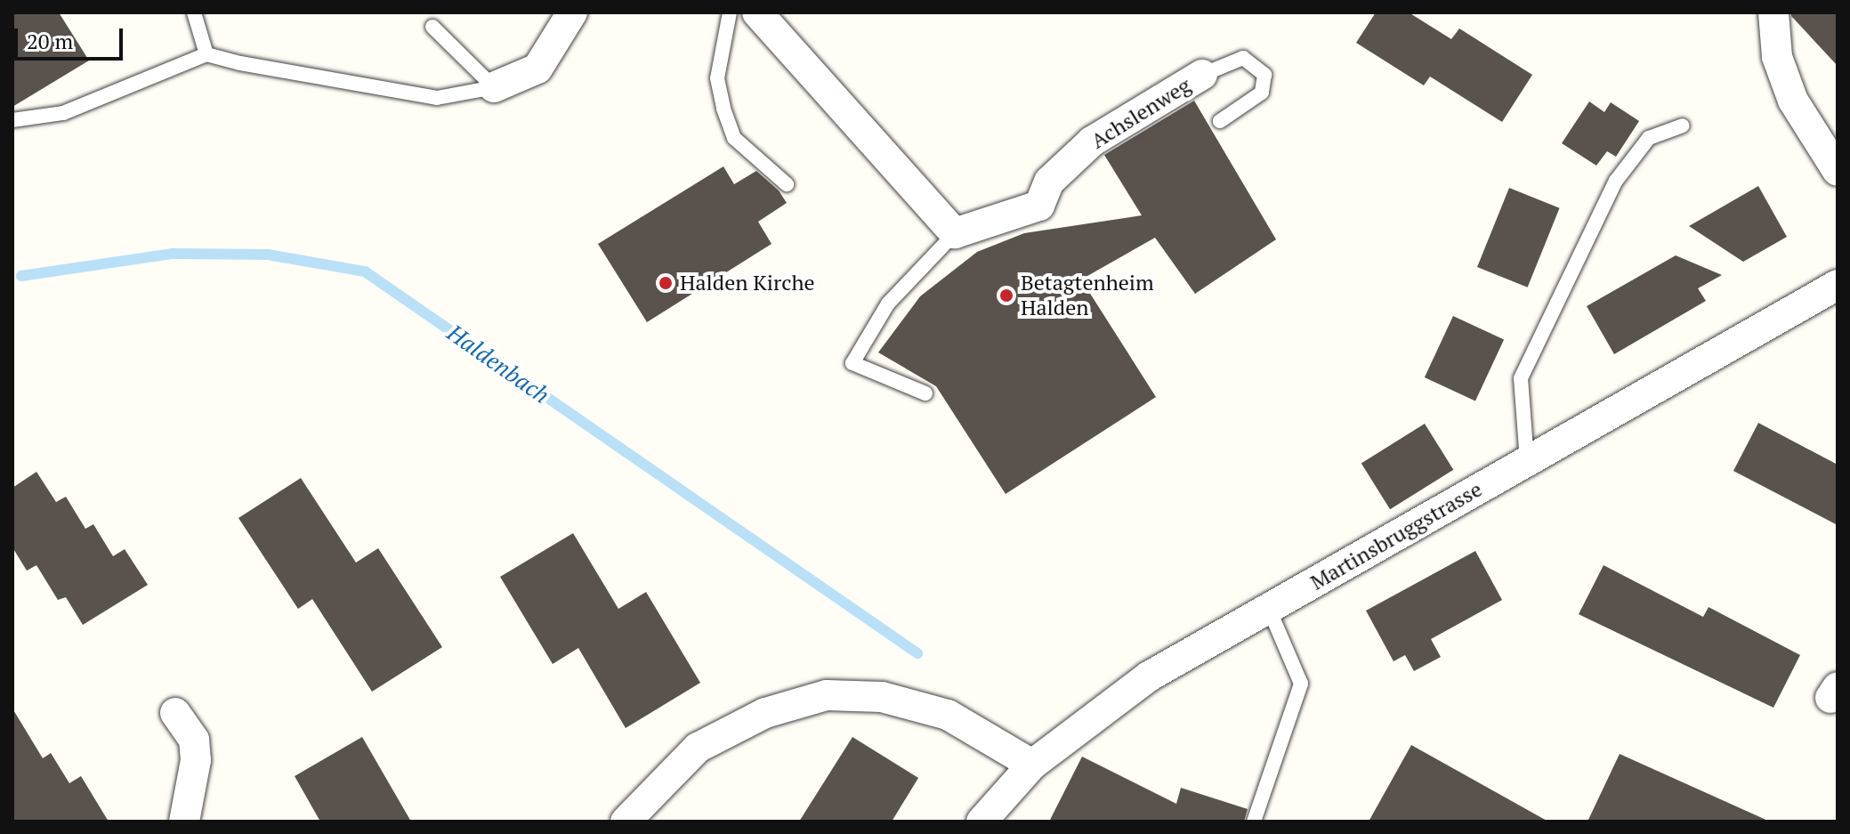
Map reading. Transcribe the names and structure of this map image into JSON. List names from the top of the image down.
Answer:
{
  "streets": {
    "street": ["Achslenweg", "Martinsbruggstrasse"]
  },
  "water": ["Haldenbach"],
  "places": ["Halden Kirche", "Betagtenheim Halden"],
  "scale_bar": "20 m"
}
